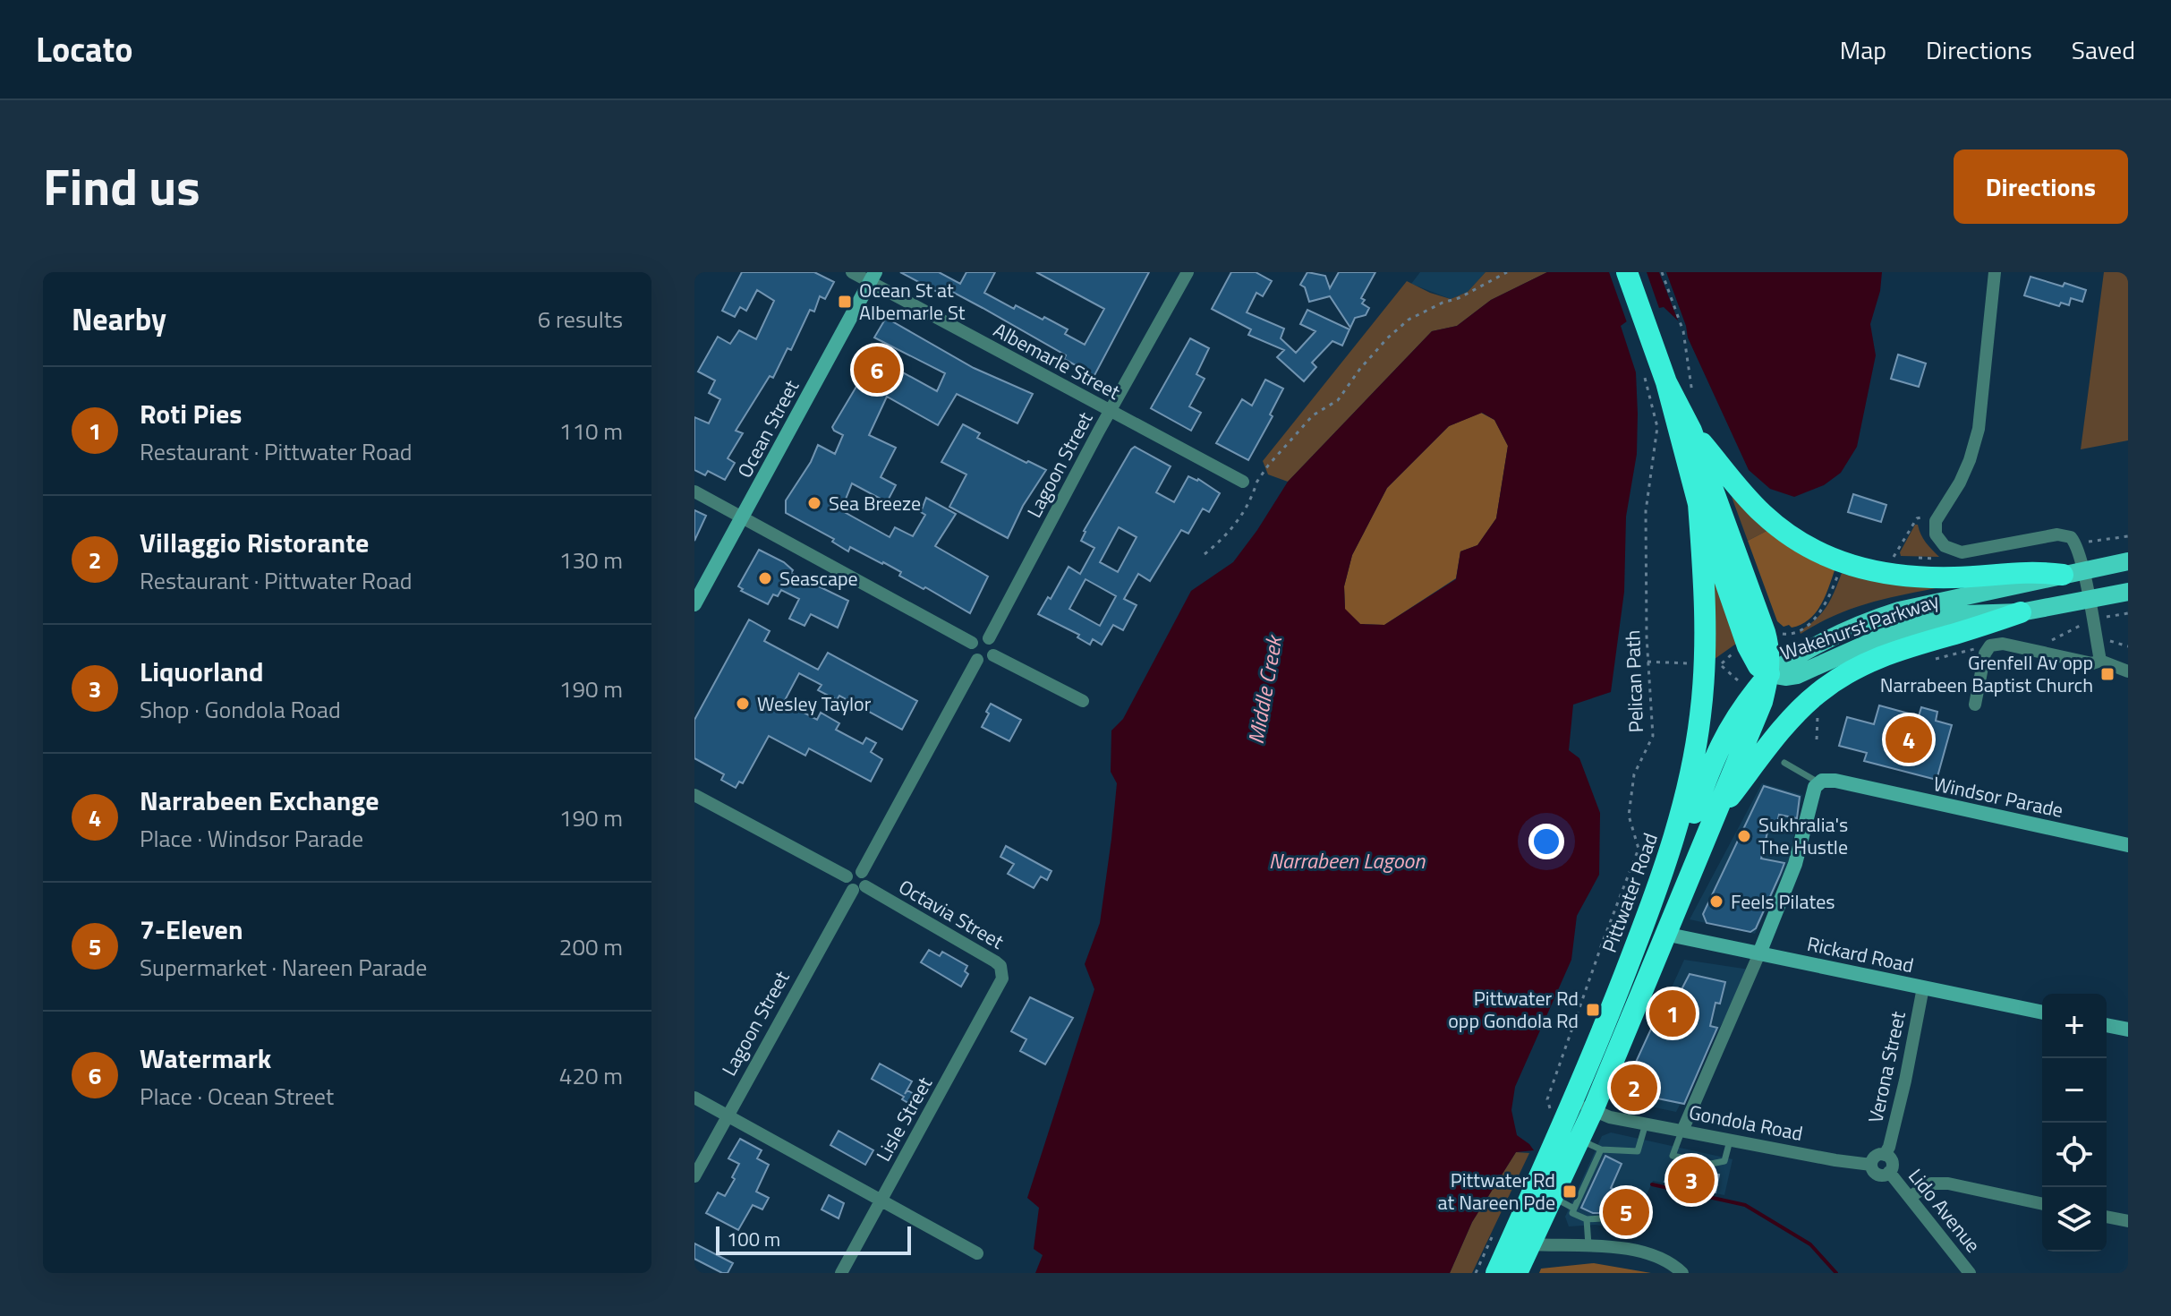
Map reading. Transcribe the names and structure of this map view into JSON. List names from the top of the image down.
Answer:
{
  "streets": {
    "highway": ["Pittwater Road"],
    "main road": ["Wakehurst Parkway"],
    "street": [
      "Albemarle Street",
      "Ocean Street",
      "Lagoon Street",
      "Windsor Parade",
      "Octavia Street",
      "Rickard Road",
      "Verona Street",
      "Lisle Street",
      "Gondola Road",
      "Lido Avenue"
    ],
    "path": ["Pelican Path"]
  },
  "crossings": [
    ["Albemarle Street", "Ocean Street"],
    ["Albemarle Street", "Lagoon Street"],
    ["Lagoon Street", "Octavia Street"],
    ["Wakehurst Parkway", "Pittwater Road"],
    ["Pelican Path", "Pittwater Road"],
    ["Pittwater Road", "Rickard Road"],
    ["Pittwater Road", "Gondola Road"],
    ["Octavia Street", "Lisle Street"],
    ["Rickard Road", "Verona Street"],
    ["Verona Street", "Gondola Road"],
    ["Verona Street", "Lido Avenue"],
    ["Gondola Road", "Lido Avenue"]
  ],
  "water": ["Middle Creek", "Narrabeen Lagoon"],
  "places": {
    "transit": [
      "Ocean St at Albemarle St",
      "Grenfell Av opp Narrabeen Baptist Church",
      "Pittwater Rd opp Gondola Rd",
      "Pittwater Rd at Nareen Pde"
    ],
    "other": [
      "Sea Breeze",
      "Seascape",
      "Wesley Taylor",
      "Sukhralia's The Hustle",
      "Feels Pilates"
    ]
  },
  "scale_bar": "100 m",
  "page": {
    "header": "Locato",
    "nav": ["Map", "Directions", "Saved"],
    "title": "Find us",
    "buttons": "Directions",
    "heading": ["Nearby", "6 results"],
    "pins": [
      "6",
      "4",
      "1",
      "2",
      "3",
      "5"
    ],
    "list": [
      {
        "mark": "1",
        "name": "Roti Pies",
        "note": "Restaurant · Pittwater Road",
        "value": "110 m"
      },
      {
        "mark": "2",
        "name": "Villaggio Ristorante",
        "note": "Restaurant · Pittwater Road",
        "value": "130 m"
      },
      {
        "mark": "3",
        "name": "Liquorland",
        "note": "Shop · Gondola Road",
        "value": "190 m"
      },
      {
        "mark": "4",
        "name": "Narrabeen Exchange",
        "note": "Place · Windsor Parade",
        "value": "190 m"
      },
      {
        "mark": "5",
        "name": "7-Eleven",
        "note": "Supermarket · Nareen Parade",
        "value": "200 m"
      },
      {
        "mark": "6",
        "name": "Watermark",
        "note": "Place · Ocean Street",
        "value": "420 m"
      }
    ],
    "map_buttons": ["+", "−"],
    "scale": "100 m"
  }
}
